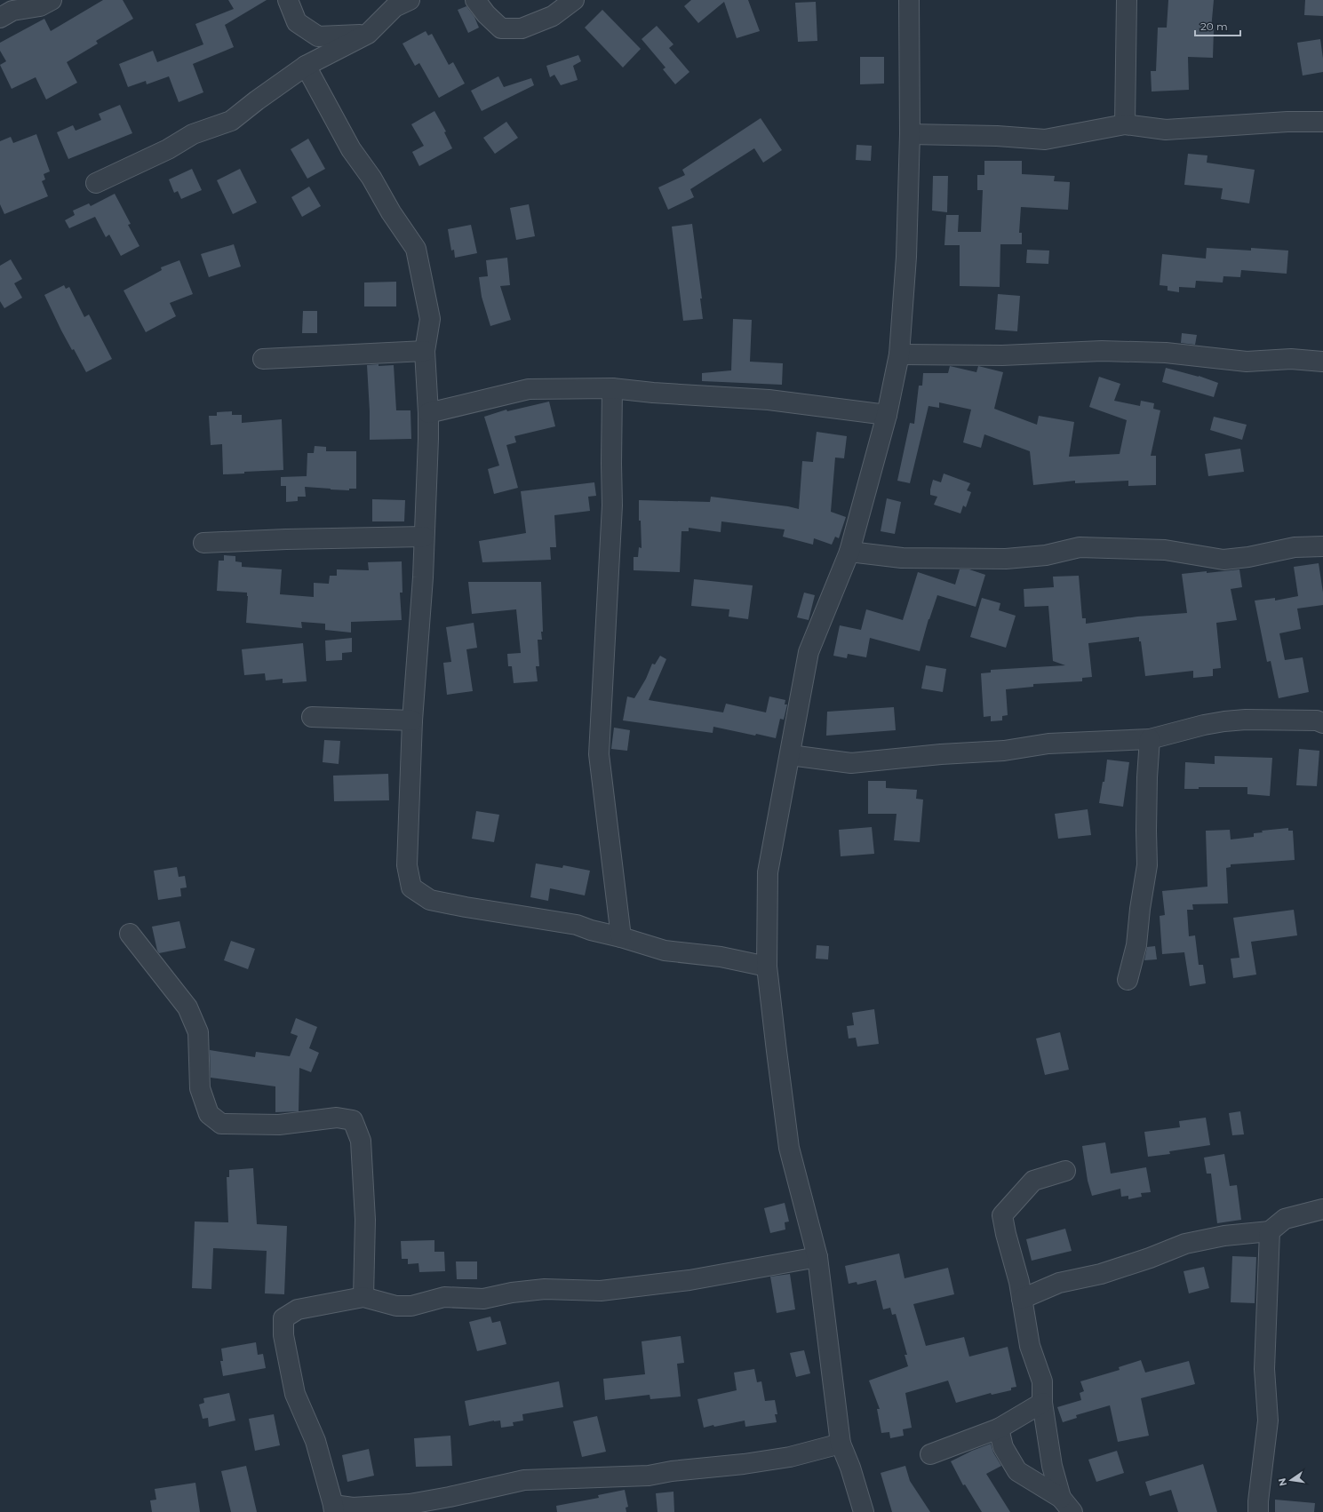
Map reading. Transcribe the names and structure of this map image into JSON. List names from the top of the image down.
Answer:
{
  "scale_bar": "20 m",
  "north": "left"
}
